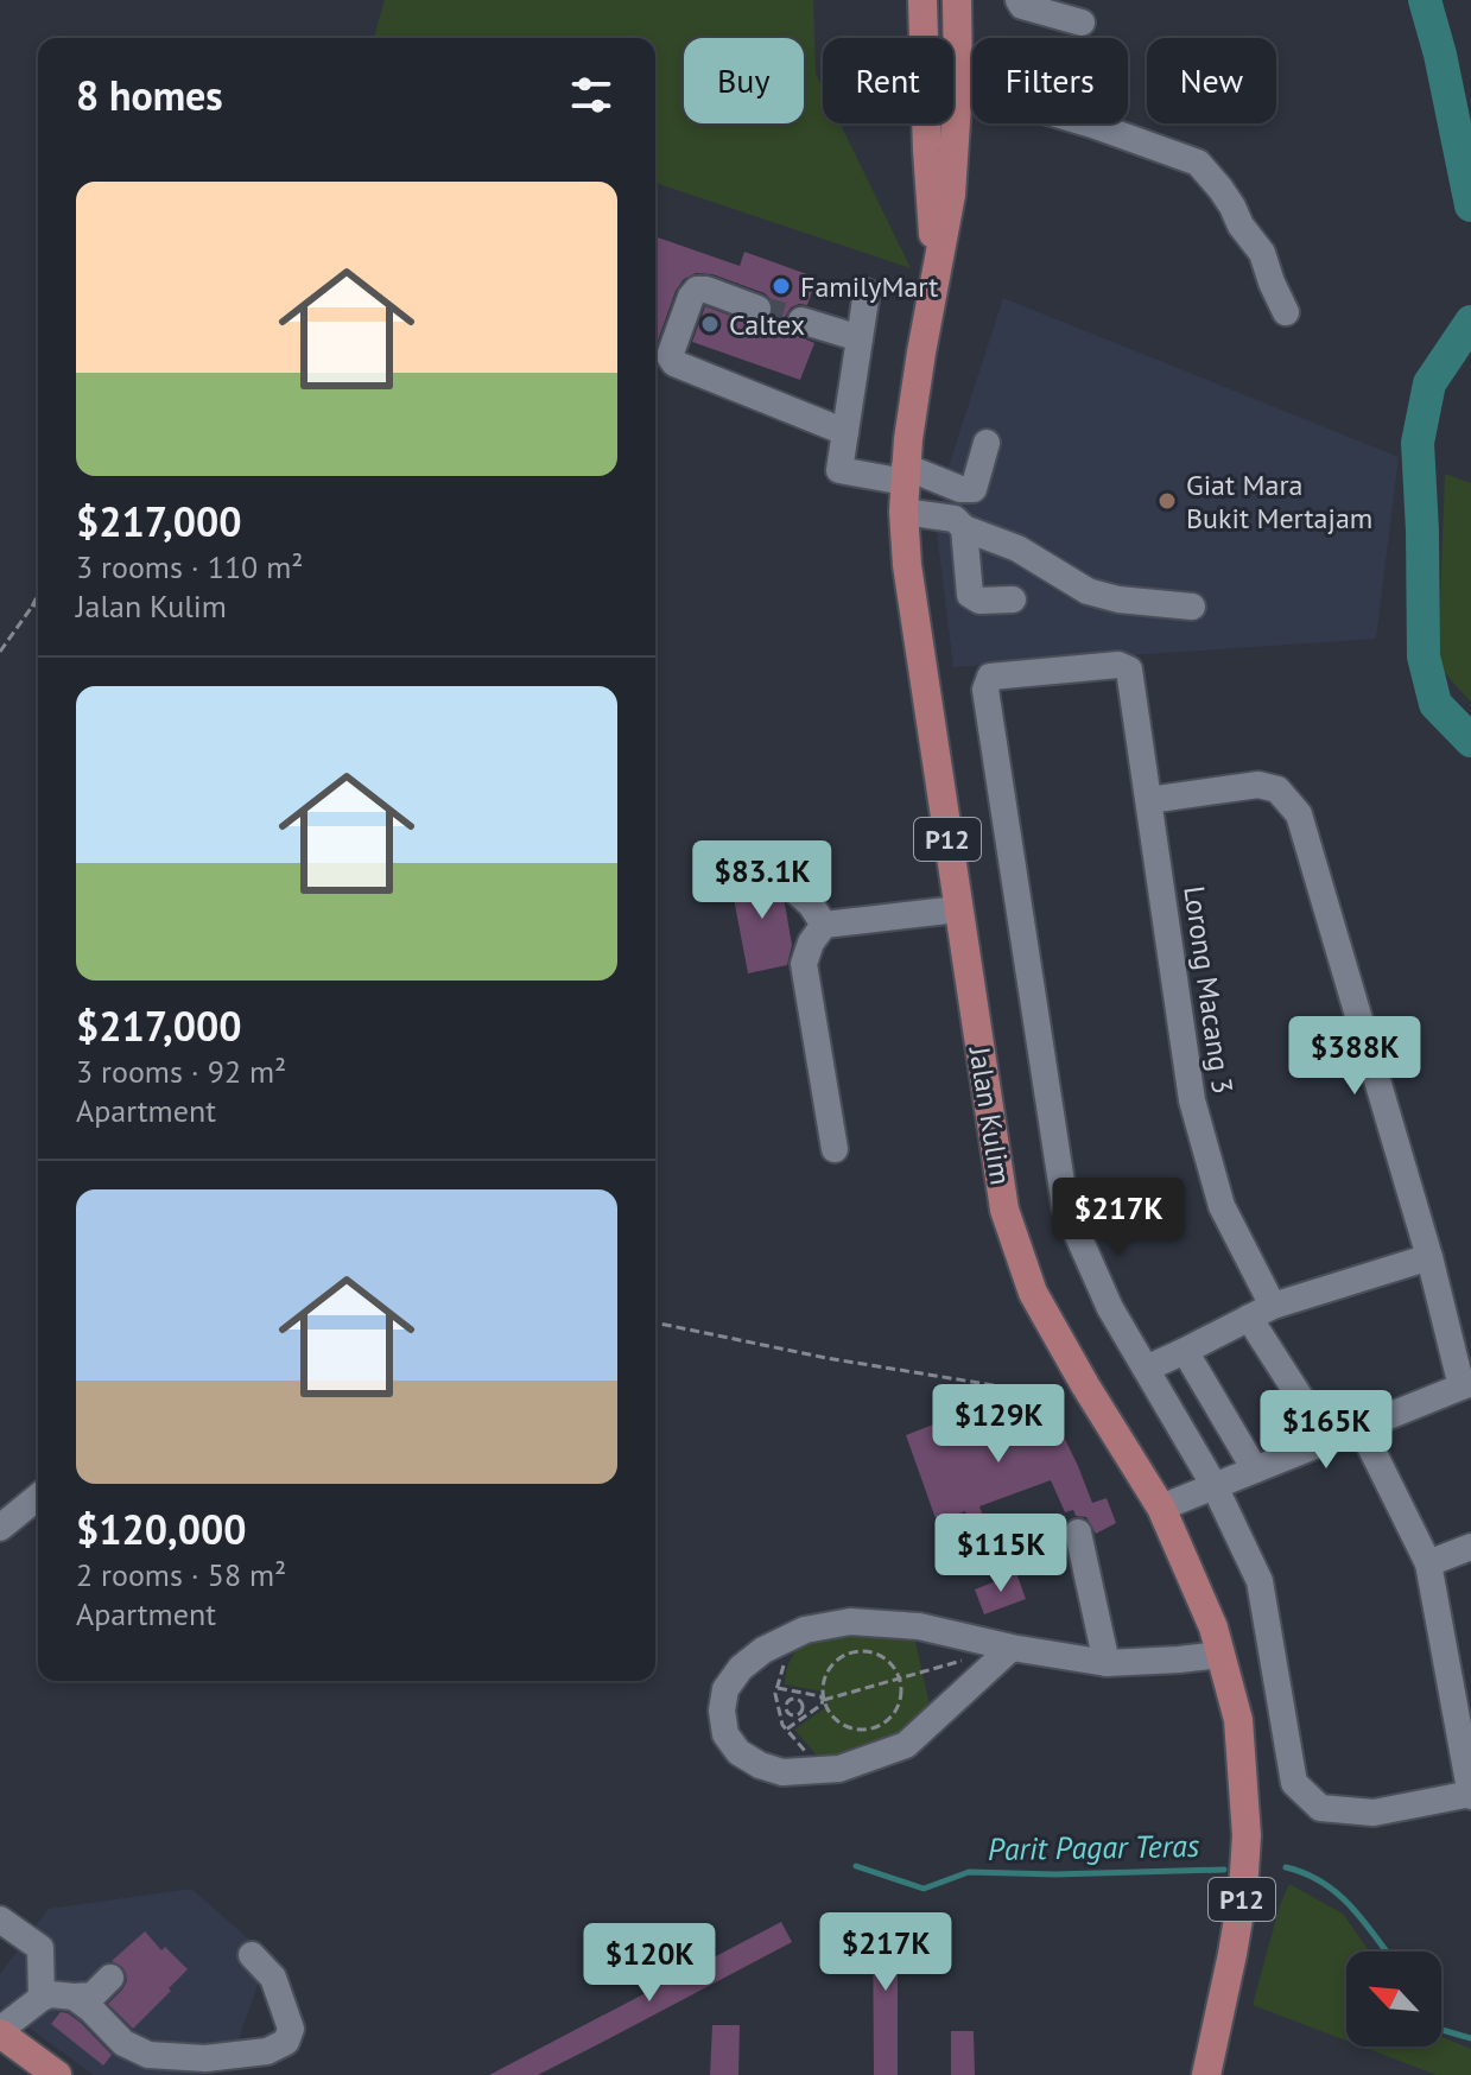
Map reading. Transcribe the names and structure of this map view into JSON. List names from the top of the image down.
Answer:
{
  "streets": {
    "main road": ["P12", "Jalan Kulim"],
    "street": ["Lorong Macang 3"]
  },
  "water": ["Parit Pagar Teras"],
  "places": ["FamilyMart", "Caltex", "Giat Mara Bukit Mertajam"],
  "north": "top left",
  "page": {
    "chip": [
      "Buy",
      "Rent",
      "Filters",
      "New"
    ],
    "heading": "8 homes",
    "list": [
      {
        "name": "$217,000",
        "note": "3 rooms · 110 m² · Jalan Kulim"
      },
      {
        "name": "$217,000",
        "note": "3 rooms · 92 m² · Apartment"
      },
      {
        "name": "$120,000",
        "note": "2 rooms · 58 m² · Apartment"
      }
    ],
    "price": [
      "$83.1K",
      "$388K",
      "$217K",
      "$129K",
      "$165K",
      "$115K",
      "$217K",
      "$120K"
    ]
  }
}
